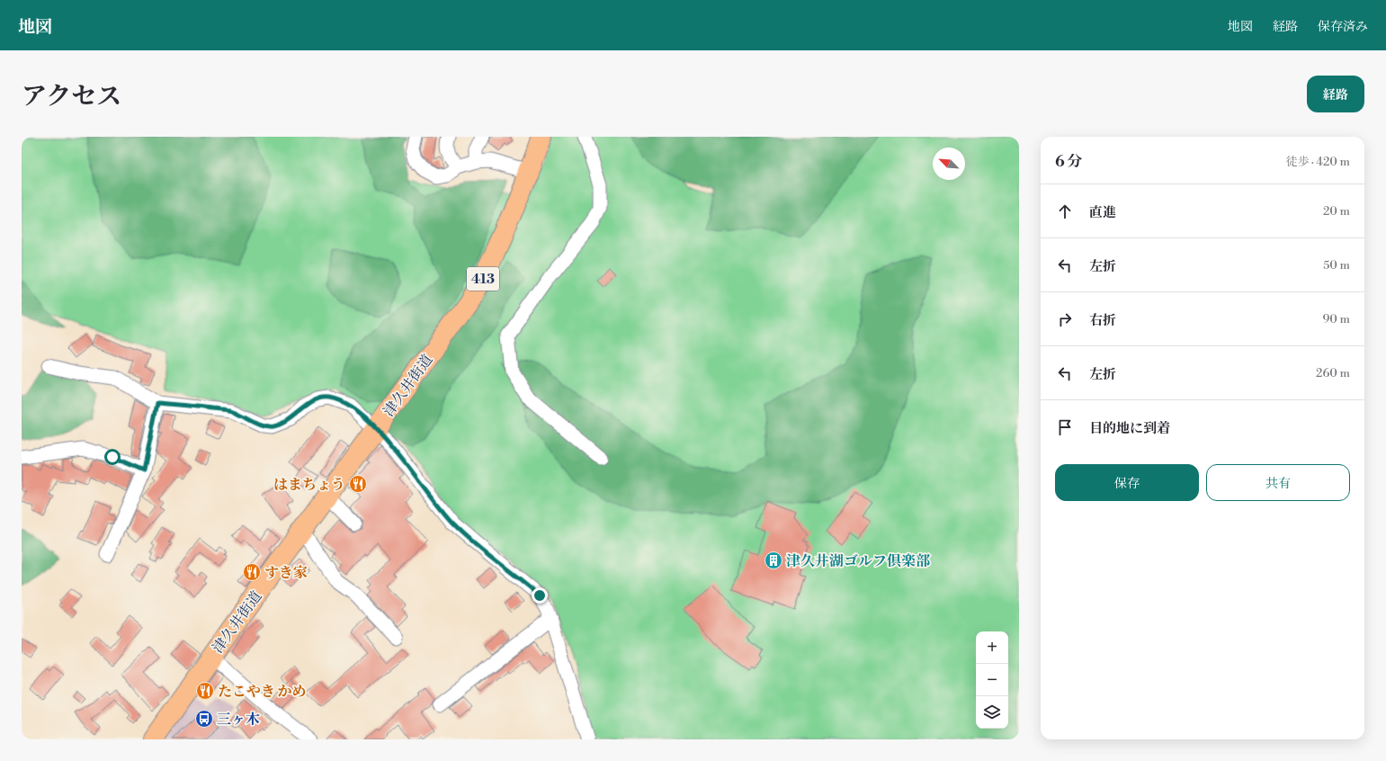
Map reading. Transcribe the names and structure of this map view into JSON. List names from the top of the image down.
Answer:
{
  "streets": {
    "highway": ["413", "津久井街道"]
  },
  "places": {
    "restaurant": ["はまちょう", "すき家", "たこやき かめ"],
    "building": ["津久井湖ゴルフ倶楽部"],
    "bus stop": ["三ヶ木"]
  },
  "north": "top left",
  "page": {
    "header": "地図",
    "nav": ["地図", "経路", "保存済み"],
    "title": "アクセス",
    "buttons": [
      "経路",
      ["保存", "共有"]
    ],
    "heading": ["6 分", "徒歩 · 420 m"],
    "list": [
      ["直進", "20 m"],
      ["左折", "50 m"],
      ["右折", "90 m"],
      ["左折", "260 m"],
      "目的地に到着"
    ],
    "map_buttons": ["+", "−"]
  }
}
